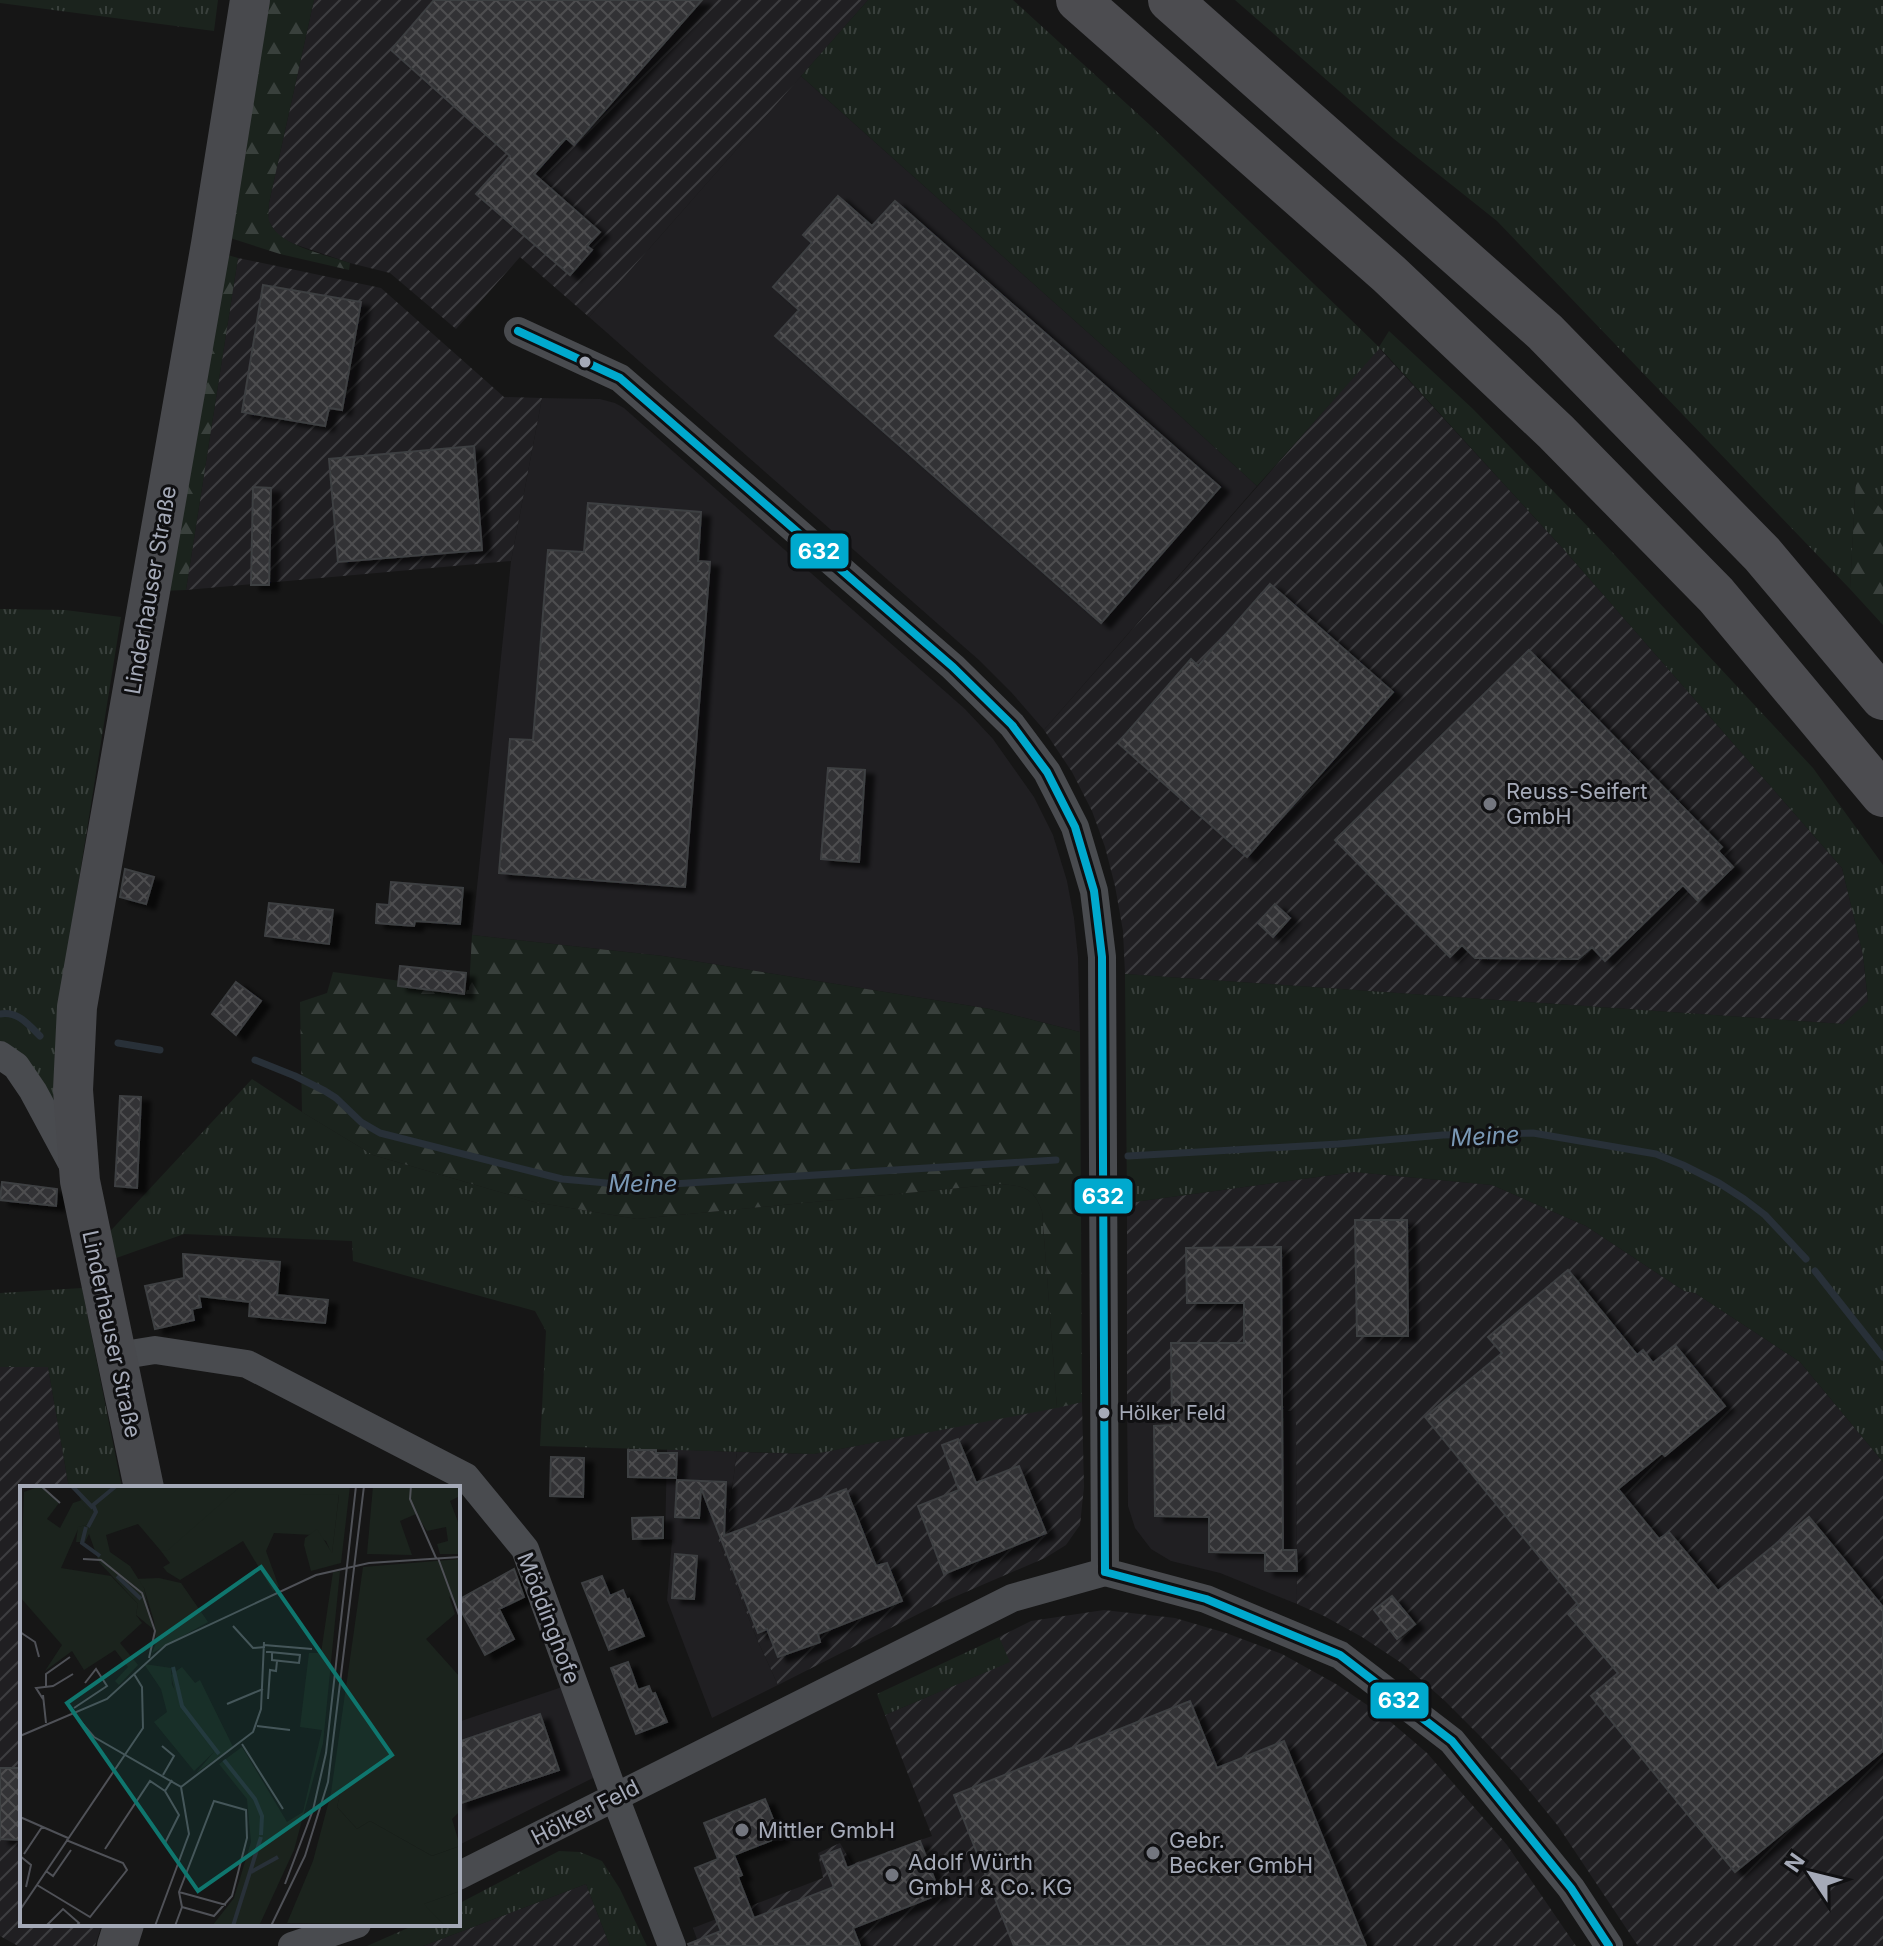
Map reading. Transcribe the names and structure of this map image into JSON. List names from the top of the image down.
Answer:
{
  "streets": {
    "main road": ["Linderhauser Straße"],
    "street": ["Möddinghofe", "Hölker Feld"]
  },
  "crossings": [
    ["Linderhauser Straße", "Möddinghofe"],
    ["Möddinghofe", "Hölker Feld"]
  ],
  "water": ["Meine"],
  "places": [
    "Reuss-Seifert GmbH",
    "Hölker Feld",
    "Mittler GmbH",
    "Gebr. Becker GmbH",
    "Adolf Würth GmbH & Co. KG"
  ],
  "lines": ["transit line 632"],
  "north": "top left"
}
